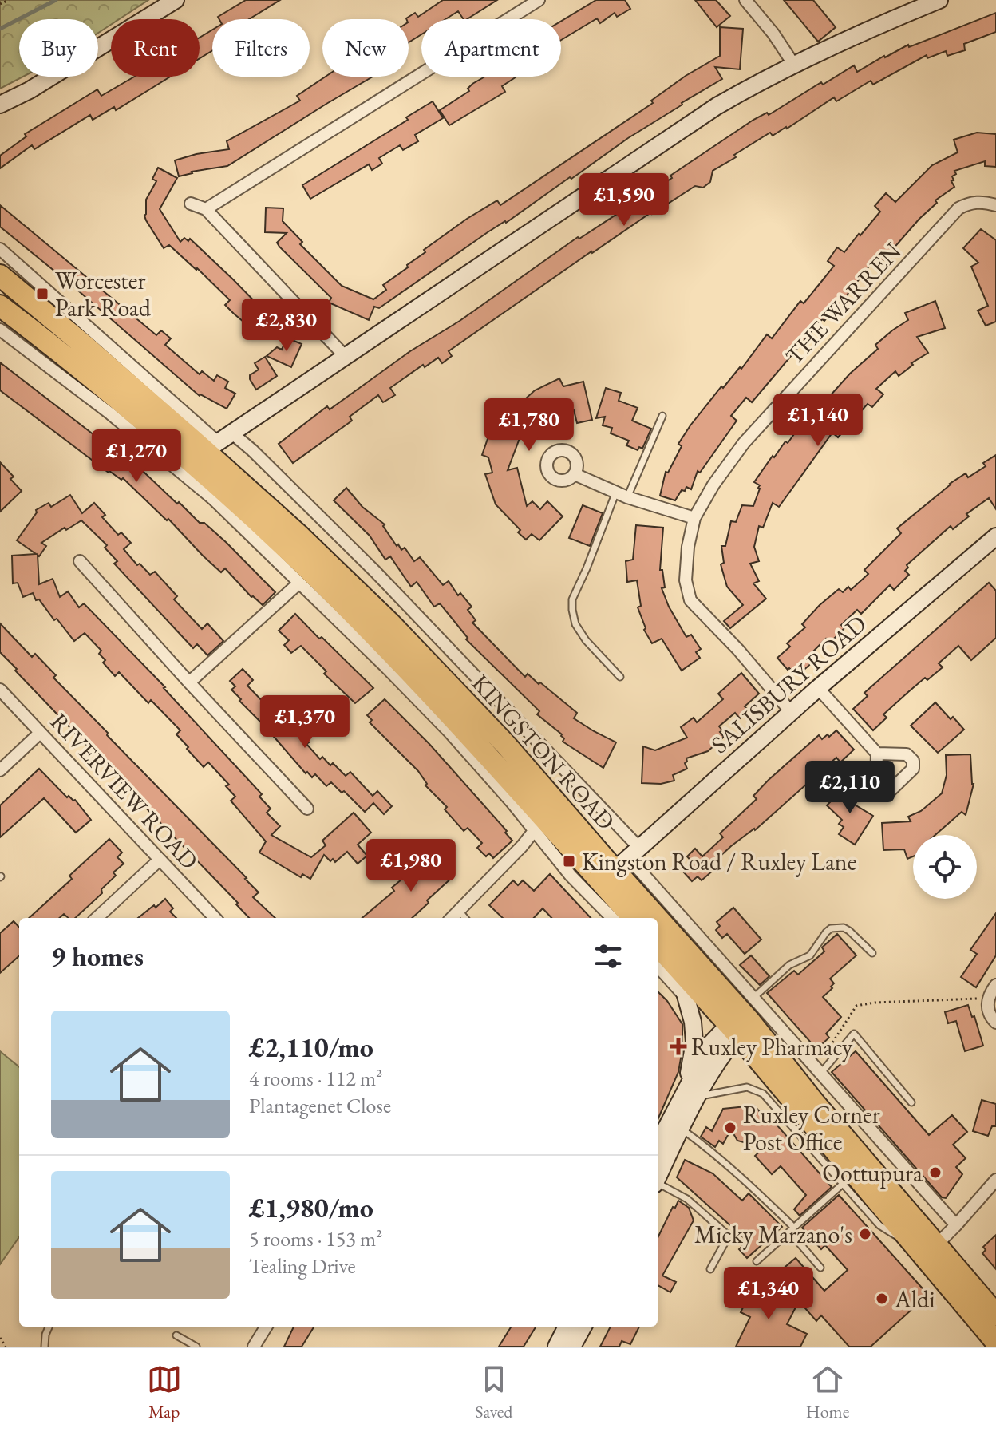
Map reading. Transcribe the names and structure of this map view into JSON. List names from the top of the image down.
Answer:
{
  "streets": {
    "highway": ["KINGSTON ROAD"],
    "street": ["THE WARREN", "SALISBURY ROAD", "RIVERVIEW ROAD"]
  },
  "crossings": [
    ["THE WARREN", "SALISBURY ROAD"],
    ["SALISBURY ROAD", "KINGSTON ROAD"]
  ],
  "places": {
    "transit": ["Worcester Park Road", "Kingston Road / Ruxley Lane"],
    "health": ["Ruxley Pharmacy"],
    "other": [
      "Ruxley Corner Post Office",
      "Oottupura",
      "Micky Marzano's",
      "Aldi"
    ]
  },
  "page": {
    "chip": [
      "Buy",
      "Rent",
      "Filters",
      "New",
      "Apartment"
    ],
    "price": [
      "£1,590",
      "£2,830",
      "£1,140",
      "£1,780",
      "£1,270",
      "£1,370",
      "£2,110",
      "£1,980",
      "£1,340"
    ],
    "heading": "9 homes",
    "list": [
      {
        "name": "£2,110/mo",
        "note": "4 rooms · 112 m² · Plantagenet Close"
      },
      {
        "name": "£1,980/mo",
        "note": "5 rooms · 153 m² · Tealing Drive"
      }
    ],
    "tabs": ["Map", "Saved", "Home"]
  }
}
